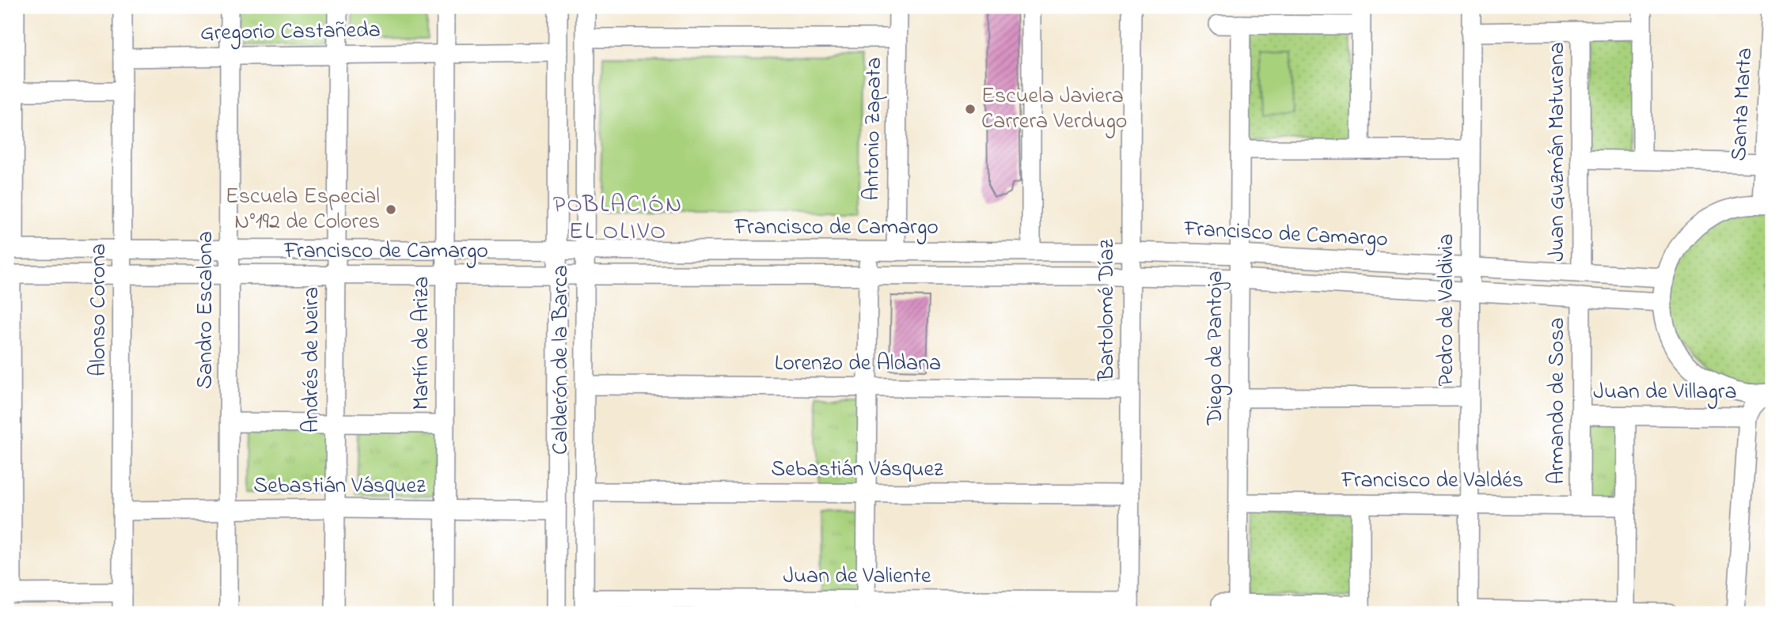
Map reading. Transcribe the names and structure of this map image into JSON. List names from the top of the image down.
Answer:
{
  "streets": {
    "street": [
      "Gregorio Castañeda",
      "Santa Marta",
      "Antonio Zapata",
      "Juan Guzmán Maturana",
      "Francisco de Camargo",
      "Alonso Corona",
      "Sandro Escalona",
      "Bartolomé Díaz",
      "Pedro de Valdivia",
      "Martín de Ariza",
      "Diego de Pantoja",
      "Andrés de Neira",
      "Calderón de la Barca",
      "Lorenzo de Aldana",
      "Juan de Villagra",
      "Armando de Sosa",
      "Sebastián Vásquez",
      "Francisco de Valdés",
      "Juan de Valiente"
    ]
  },
  "crossings": [
    ["Gregorio Castañeda", "Alonso Corona"],
    ["Gregorio Castañeda", "Sandro Escalona"],
    ["Gregorio Castañeda", "Martín de Ariza"],
    ["Gregorio Castañeda", "Andrés de Neira"],
    ["Gregorio Castañeda", "Calderón de la Barca"],
    ["Antonio Zapata", "Francisco de Camargo"],
    ["Juan Guzmán Maturana", "Francisco de Camargo"],
    ["Francisco de Camargo", "Alonso Corona"],
    ["Francisco de Camargo", "Sandro Escalona"],
    ["Francisco de Camargo", "Bartolomé Díaz"],
    ["Francisco de Camargo", "Pedro de Valdivia"],
    ["Francisco de Camargo", "Martín de Ariza"],
    ["Francisco de Camargo", "Diego de Pantoja"],
    ["Francisco de Camargo", "Andrés de Neira"],
    ["Francisco de Camargo", "Calderón de la Barca"],
    ["Francisco de Camargo", "Armando de Sosa"],
    ["Alonso Corona", "Sebastián Vásquez"],
    ["Sandro Escalona", "Sebastián Vásquez"],
    ["Bartolomé Díaz", "Lorenzo de Aldana"],
    ["Bartolomé Díaz", "Sebastián Vásquez"],
    ["Bartolomé Díaz", "Juan de Valiente"],
    ["Pedro de Valdivia", "Francisco de Valdés"],
    ["Martín de Ariza", "Sebastián Vásquez"],
    ["Diego de Pantoja", "Francisco de Valdés"],
    ["Andrés de Neira", "Sebastián Vásquez"],
    ["Calderón de la Barca", "Lorenzo de Aldana"],
    ["Calderón de la Barca", "Sebastián Vásquez"],
    ["Calderón de la Barca", "Juan de Valiente"],
    ["Juan de Villagra", "Armando de Sosa"],
    ["Armando de Sosa", "Francisco de Valdés"]
  ],
  "districts": ["POBLACIÓN EL OLIVO"],
  "places": ["Escuela Javiera Carrera Verdugo", "Escuela Especial N°192 de Colores"]
}
